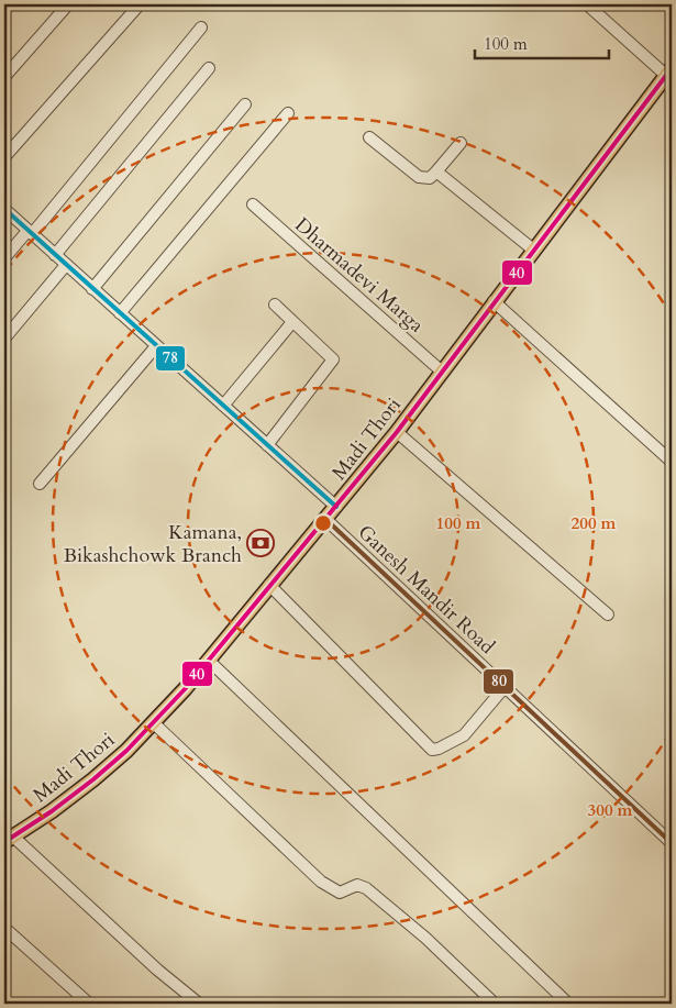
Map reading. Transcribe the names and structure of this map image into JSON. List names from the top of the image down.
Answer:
{
  "streets": {
    "main road": ["Madi Thori"],
    "street": ["Dharmadevi Marga", "Ganesh Mandir Road"]
  },
  "crossings": [
    ["Dharmadevi Marga", "Madi Thori"],
    ["Madi Thori", "Ganesh Mandir Road"]
  ],
  "places": {
    "bank": ["Kamana, Bikashchowk Branch"]
  },
  "lines": ["transit line 40", "transit line 78", "transit line 80"],
  "scale_bar": "100 m",
  "rings": ["100 m", "200 m", "300 m"]
}
